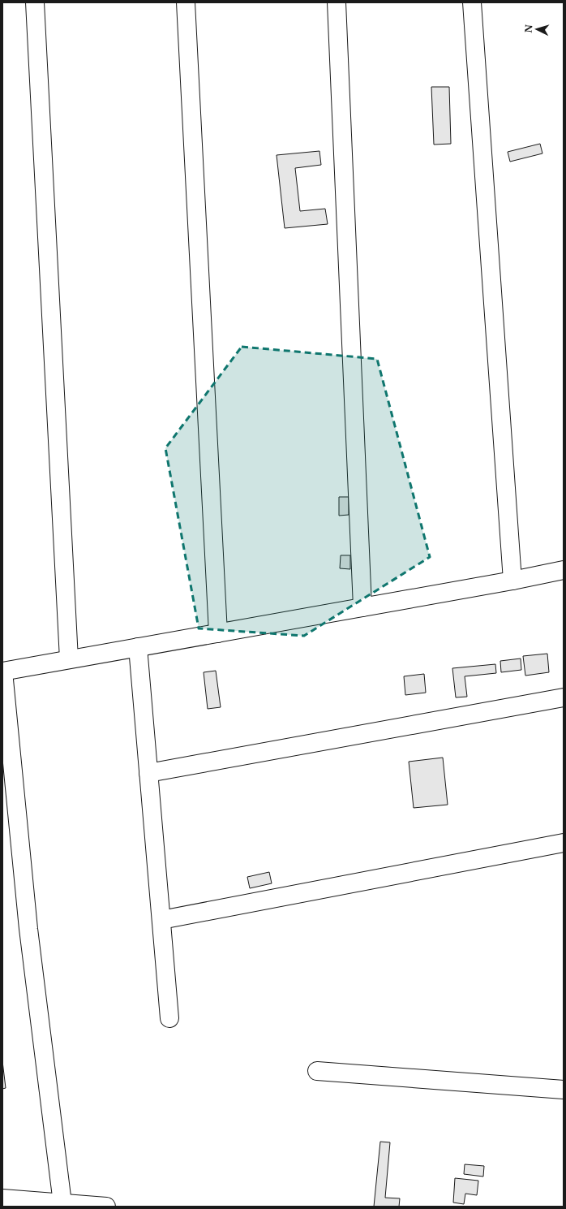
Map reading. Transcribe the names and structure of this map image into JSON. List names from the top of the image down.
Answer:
{
  "north": "left"
}
